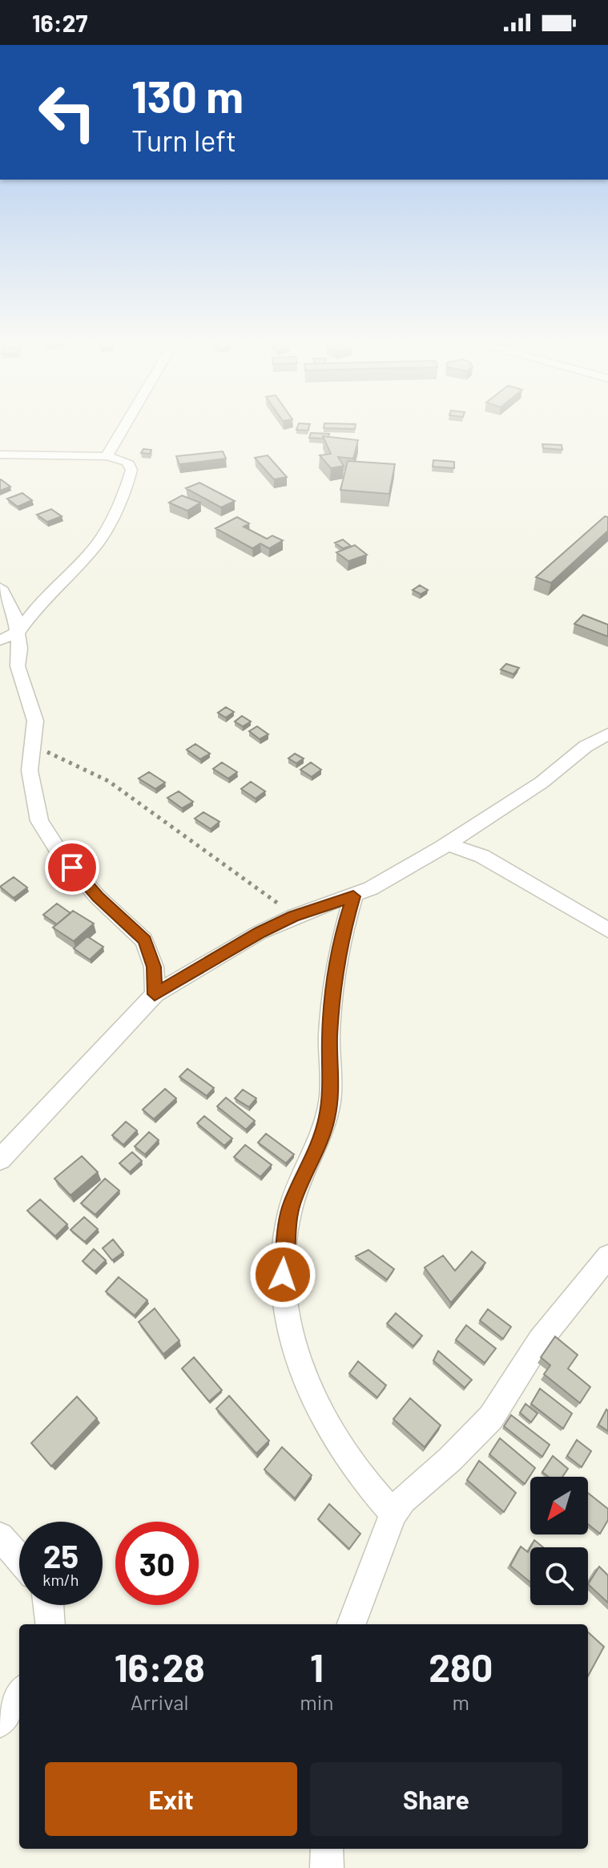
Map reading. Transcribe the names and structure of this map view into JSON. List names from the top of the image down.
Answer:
{
  "north": "bottom left",
  "page": {
    "status": "16:27",
    "turn": ["130 m", "Turn left"],
    "speed": "25 km/h",
    "limit": "30",
    "eta": [
      "16:28",
      "Arrival",
      "1",
      "min",
      "280",
      "m"
    ],
    "buttons": ["Exit", "Share"]
  }
}
